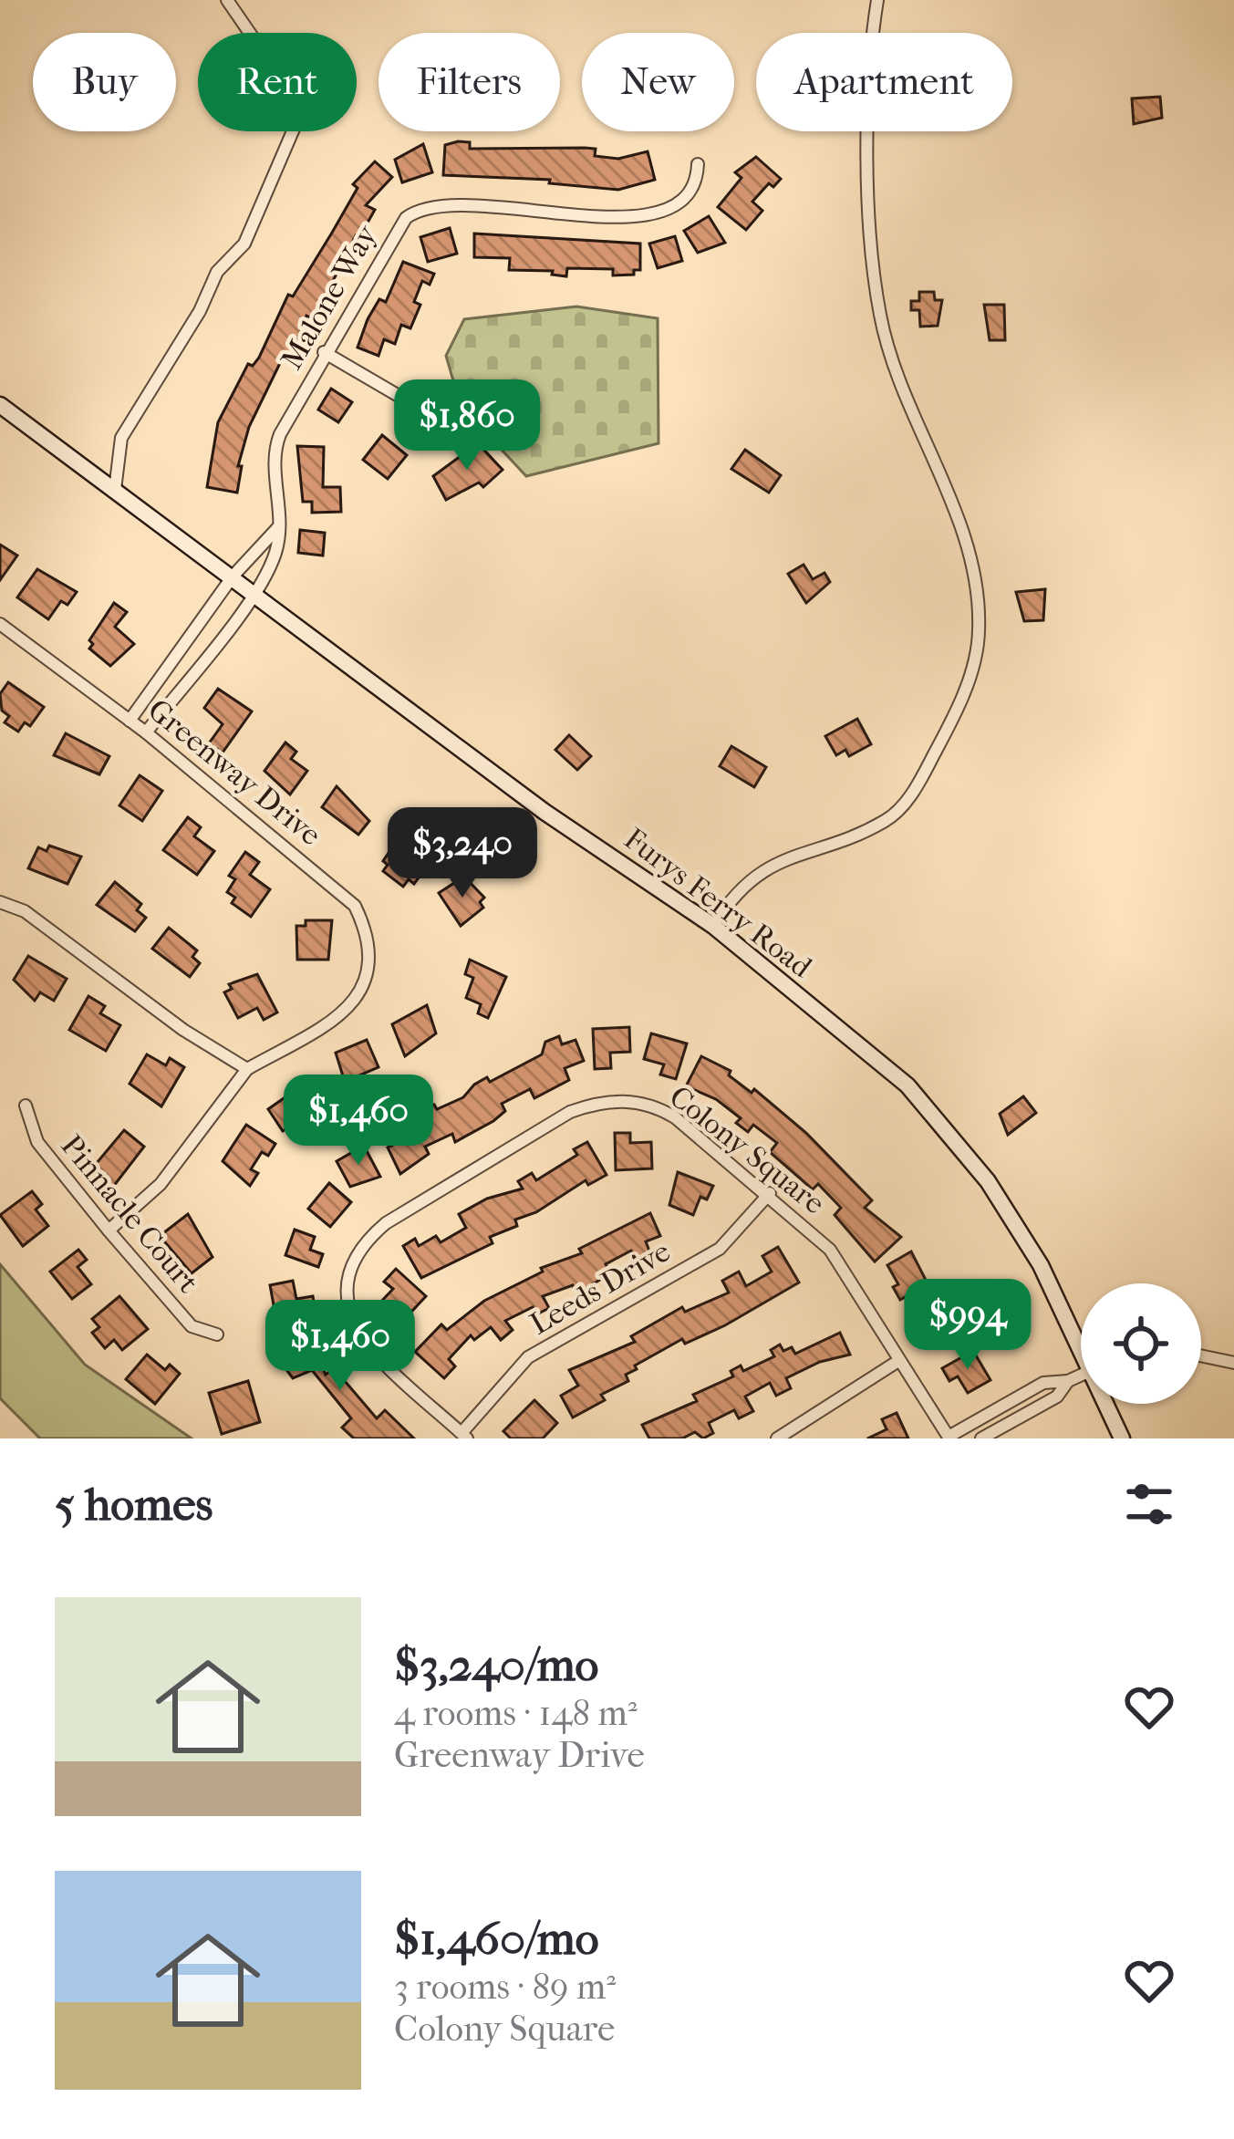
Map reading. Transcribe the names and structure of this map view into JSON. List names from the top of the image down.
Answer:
{
  "streets": {
    "main road": ["Furys Ferry Road"],
    "street": [
      "Malone Way",
      "Greenway Drive",
      "Colony Square",
      "Pinnacle Court",
      "Leeds Drive"
    ]
  },
  "crossings": [
    ["Malone Way", "Greenway Drive"],
    ["Malone Way", "Furys Ferry Road"],
    ["Greenway Drive", "Pinnacle Court"],
    ["Colony Square", "Leeds Drive"]
  ],
  "page": {
    "chip": [
      "Buy",
      "Rent",
      "Filters",
      "New",
      "Apartment"
    ],
    "price": [
      "$1,860",
      "$3,240",
      "$1,460",
      "$994",
      "$1,460"
    ],
    "heading": "5 homes",
    "list": [
      {
        "name": "$3,240/mo",
        "note": "4 rooms · 148 m² · Greenway Drive"
      },
      {
        "name": "$1,460/mo",
        "note": "3 rooms · 89 m² · Colony Square"
      }
    ]
  }
}
